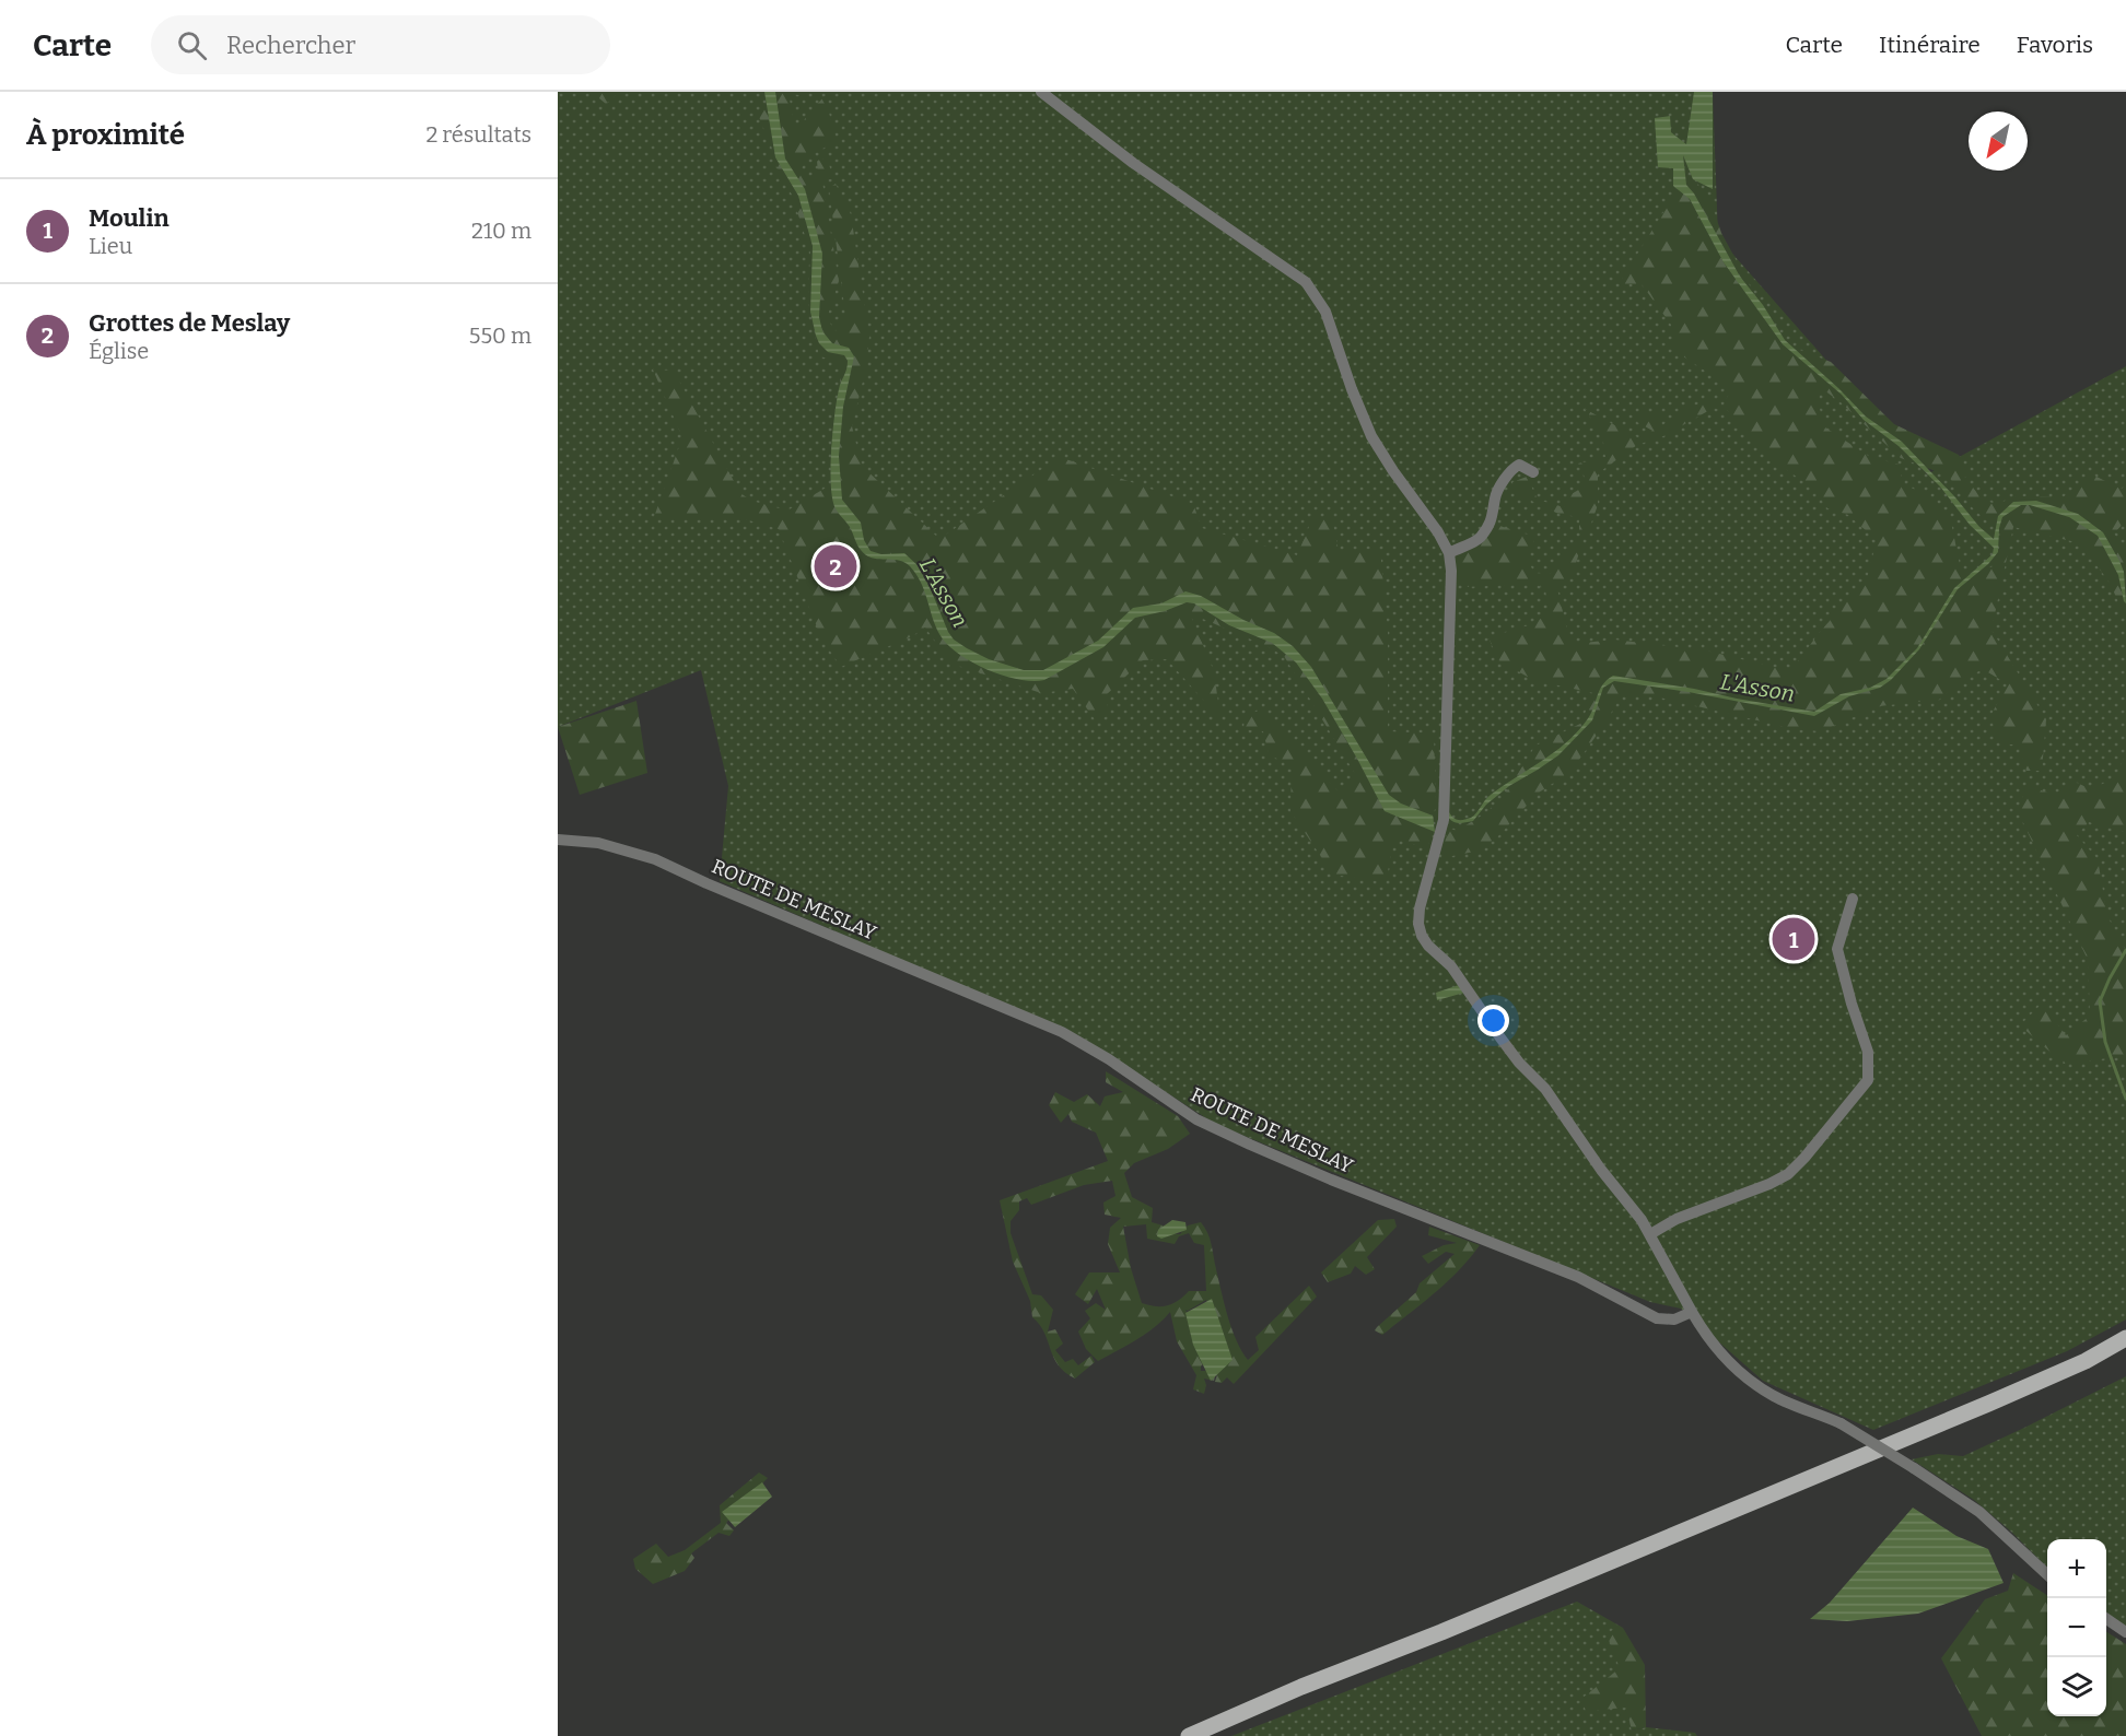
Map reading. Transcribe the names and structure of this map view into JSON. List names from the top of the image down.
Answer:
{
  "streets": {
    "street": ["ROUTE DE MESLAY"]
  },
  "water": ["L'Asson"],
  "north": "bottom left",
  "page": {
    "header": "Carte",
    "search": "Rechercher",
    "nav": ["Carte", "Itinéraire", "Favoris"],
    "heading": ["À proximité", "2 résultats"],
    "list": [
      {
        "mark": "1",
        "name": "Moulin",
        "note": "Lieu",
        "value": "210 m"
      },
      {
        "mark": "2",
        "name": "Grottes de Meslay",
        "note": "Église",
        "value": "550 m"
      }
    ],
    "pins": ["2", "1"],
    "map_buttons": ["+", "−"]
  }
}
